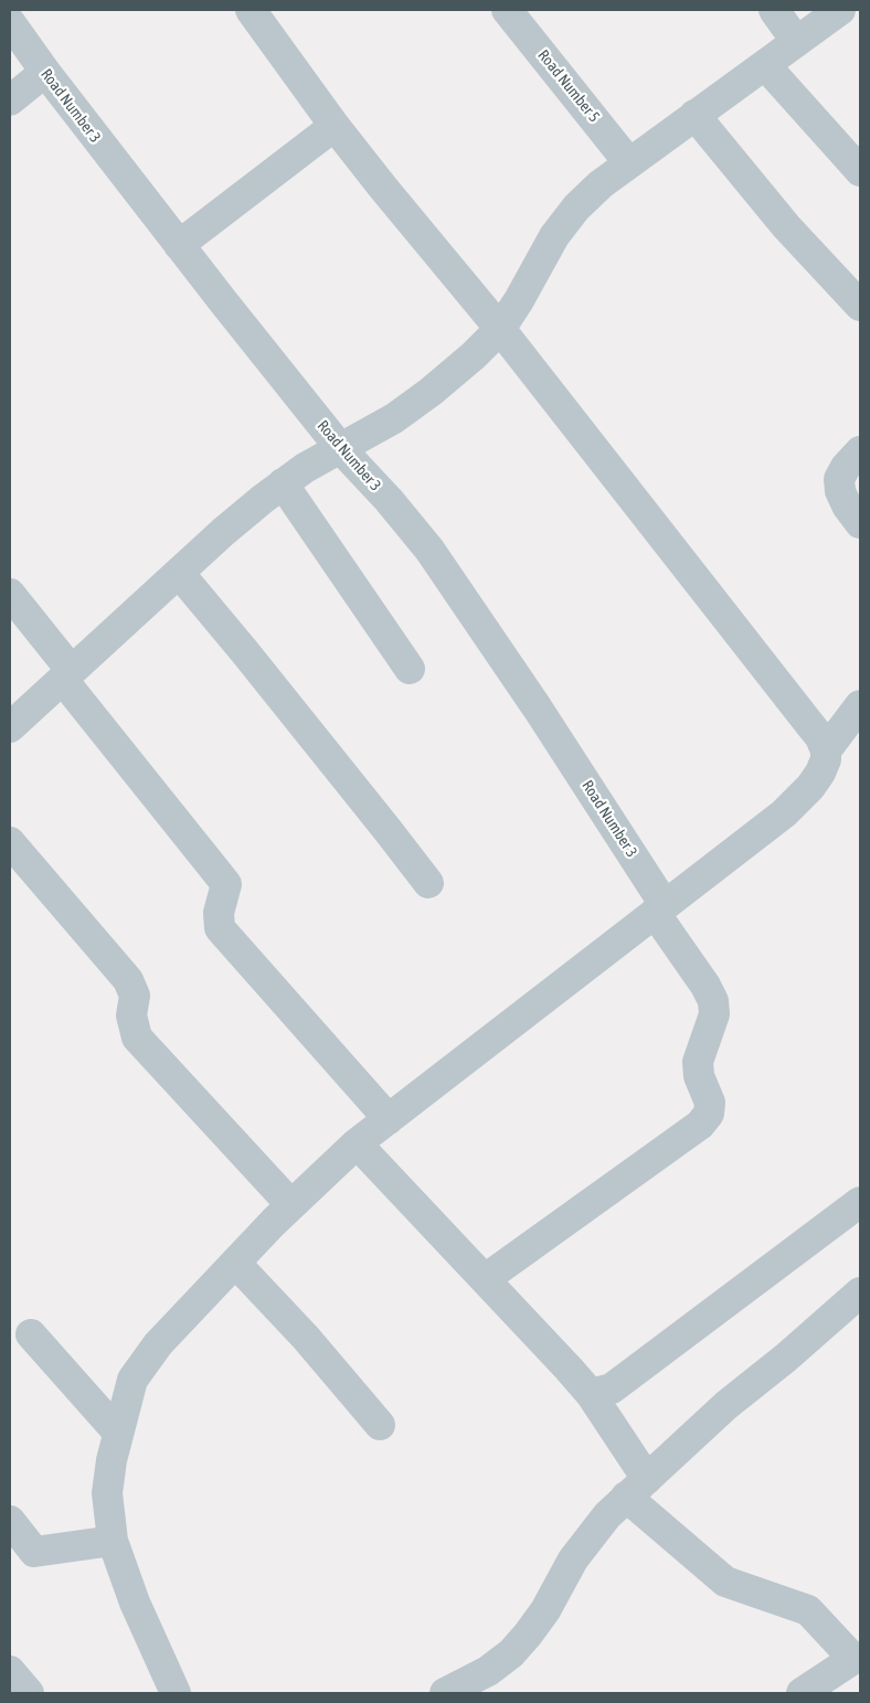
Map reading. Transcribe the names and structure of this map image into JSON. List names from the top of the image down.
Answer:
{
  "streets": {
    "street": ["Road Number 5", "Road Number 3"]
  }
}
